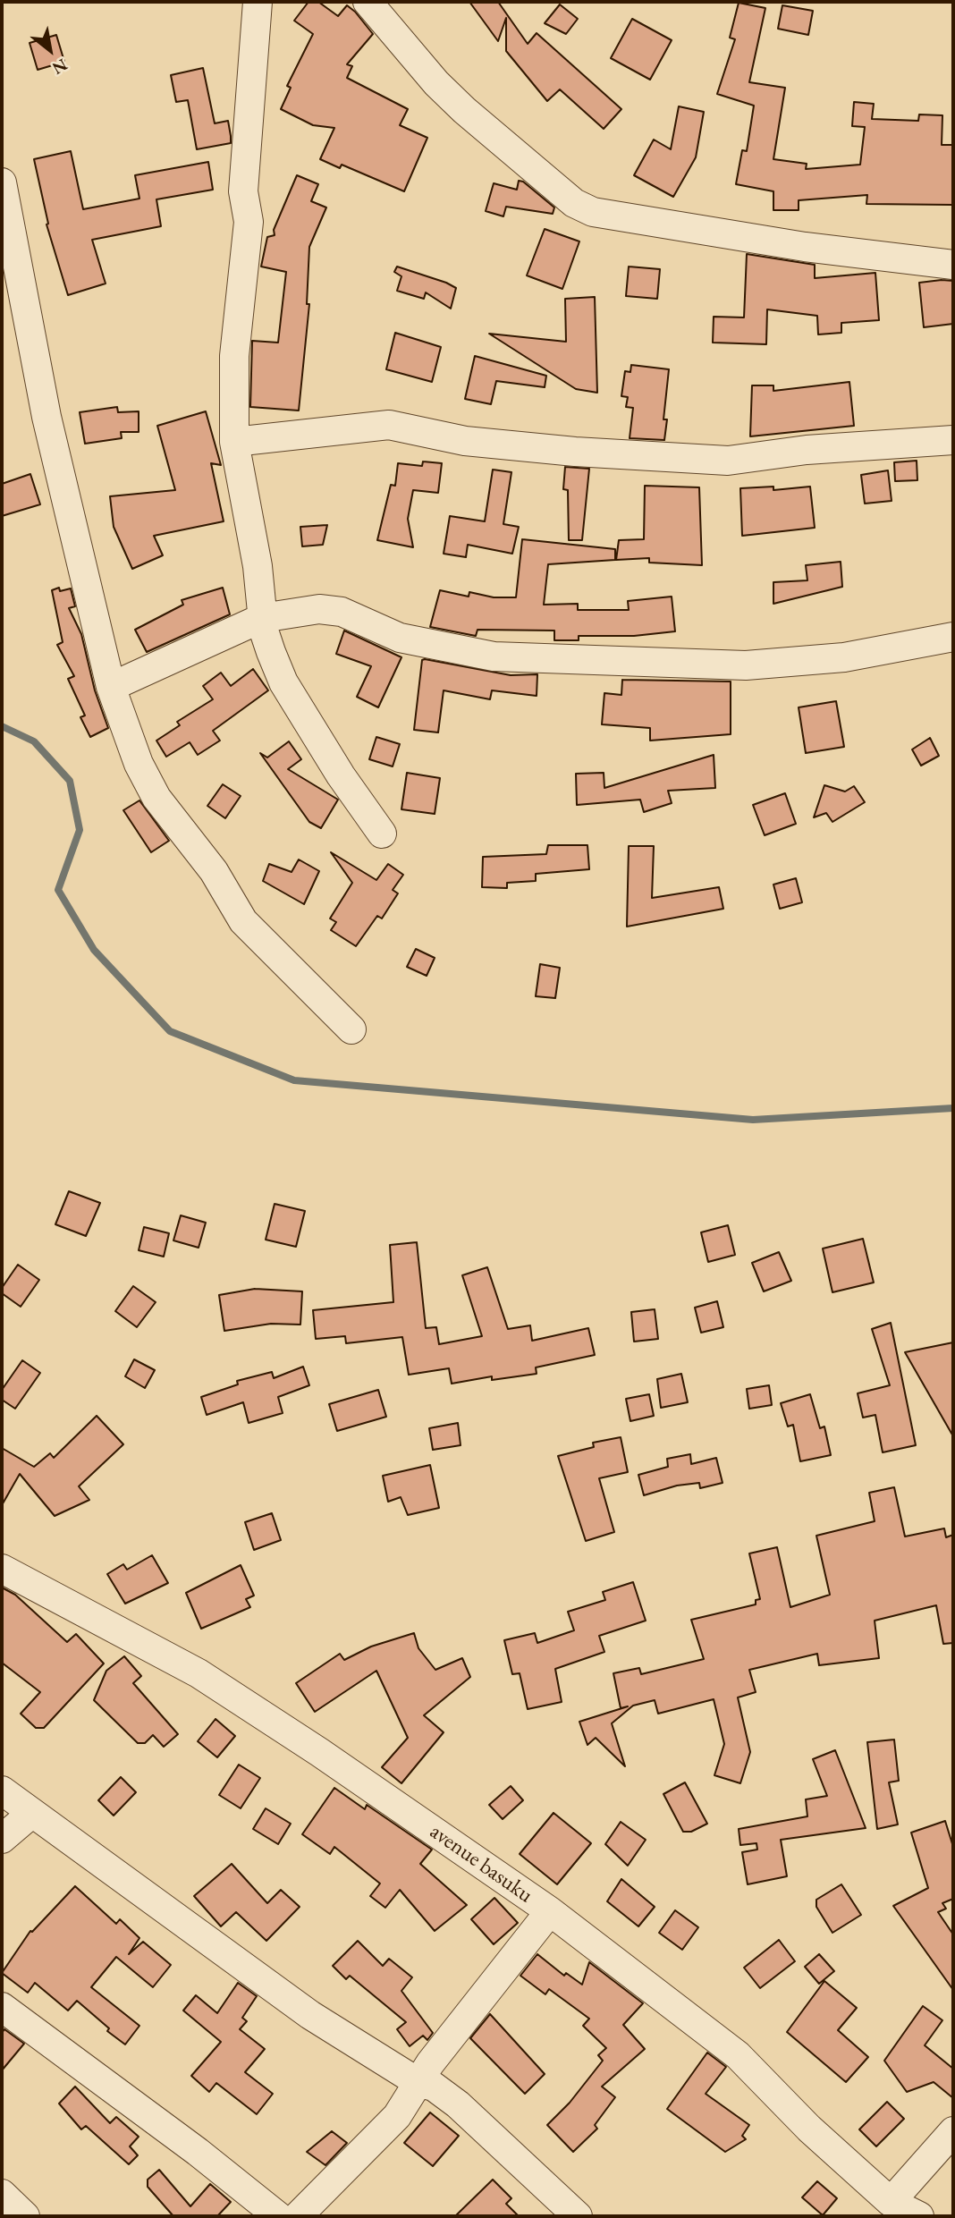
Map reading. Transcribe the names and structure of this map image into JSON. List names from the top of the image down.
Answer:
{
  "streets": {
    "street": ["avenue basuku"]
  },
  "north": "bottom right"
}
